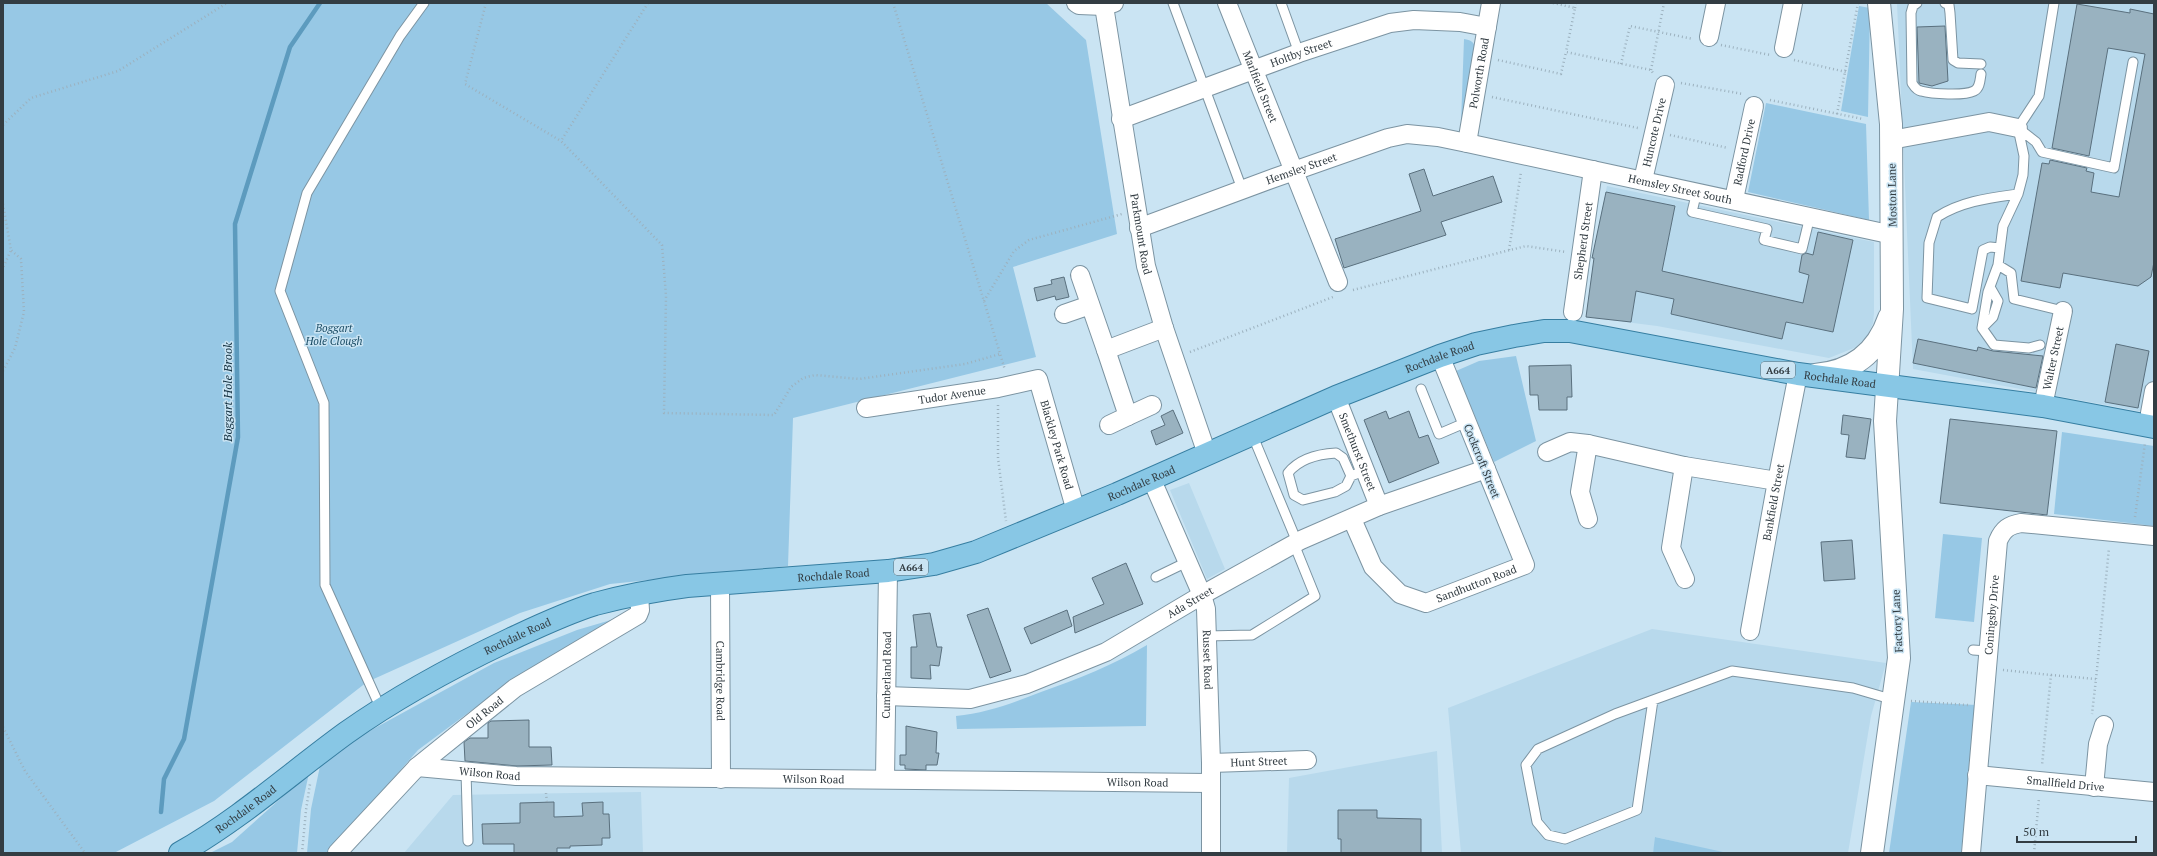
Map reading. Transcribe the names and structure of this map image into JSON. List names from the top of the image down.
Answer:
{
  "streets": {
    "main road": ["Rochdale Road", "A664"],
    "street": [
      "Holtby Street",
      "Polworth Road",
      "Marlfield Street",
      "Huncote Drive",
      "Radford Drive",
      "Hemsley Street",
      "Hemsley Street South",
      "Moston Lane",
      "Parkmount Road",
      "Shepherd Street",
      "Walter Street",
      "Tudor Avenue",
      "Blackley Park Road",
      "Smethurst Street",
      "Cockcroft Street",
      "Bankfield Street",
      "Sandhutton Road",
      "Ada Street",
      "Coningsby Drive",
      "Factory Lane",
      "Russet Road",
      "Cumberland Road",
      "Cambridge Road",
      "Old Road",
      "Hunt Street",
      "Wilson Road",
      "Smallfield Drive"
    ]
  },
  "crossings": [
    ["Holtby Street", "Polworth Road"],
    ["Holtby Street", "Marlfield Street"],
    ["Holtby Street", "Parkmount Road"],
    ["Polworth Road", "Hemsley Street"],
    ["Polworth Road", "Hemsley Street South"],
    ["Marlfield Street", "Hemsley Street"],
    ["Huncote Drive", "Hemsley Street South"],
    ["Radford Drive", "Hemsley Street South"],
    ["Hemsley Street", "Hemsley Street South"],
    ["Hemsley Street", "Parkmount Road"],
    ["Hemsley Street South", "Moston Lane"],
    ["Hemsley Street South", "Shepherd Street"],
    ["Moston Lane", "Rochdale Road"],
    ["Moston Lane", "Factory Lane"],
    ["Parkmount Road", "Rochdale Road"],
    ["Rochdale Road", "Walter Street"],
    ["Rochdale Road", "Blackley Park Road"],
    ["Rochdale Road", "Smethurst Street"],
    ["Rochdale Road", "Cockcroft Street"],
    ["Rochdale Road", "Bankfield Street"],
    ["Rochdale Road", "Factory Lane"],
    ["Rochdale Road", "Russet Road"],
    ["Rochdale Road", "Cumberland Road"],
    ["Rochdale Road", "Cambridge Road"],
    ["Rochdale Road", "Old Road"],
    ["Tudor Avenue", "Blackley Park Road"],
    ["Smethurst Street", "Ada Street"],
    ["Cockcroft Street", "Sandhutton Road"],
    ["Cockcroft Street", "Ada Street"],
    ["Sandhutton Road", "Ada Street"],
    ["Ada Street", "Russet Road"],
    ["Ada Street", "Cumberland Road"],
    ["Coningsby Drive", "Smallfield Drive"],
    ["Russet Road", "Hunt Street"],
    ["Russet Road", "Wilson Road"],
    ["Cumberland Road", "Wilson Road"],
    ["Cambridge Road", "Wilson Road"],
    ["Old Road", "Wilson Road"]
  ],
  "water": ["Boggart Hole Brook"],
  "parks": ["Boggart Hole Clough"],
  "scale_bar": "50 m"
}
